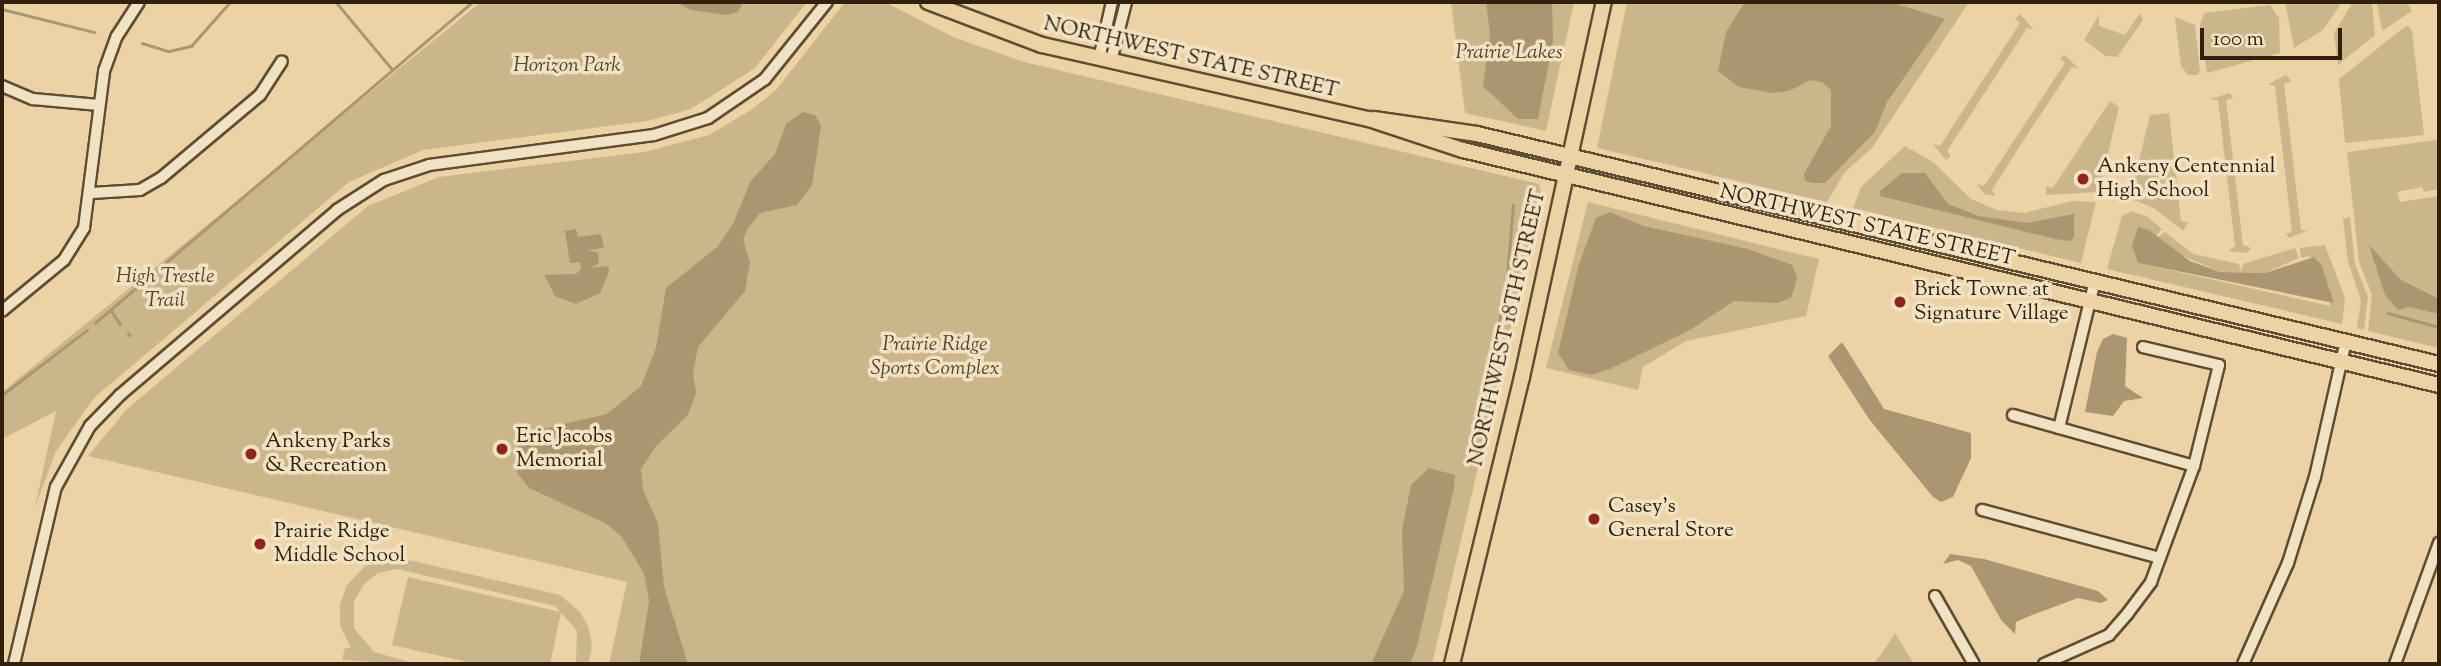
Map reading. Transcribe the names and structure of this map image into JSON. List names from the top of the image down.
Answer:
{
  "streets": {
    "main road": ["NORTHWEST STATE STREET", "NORTHWEST 18TH STREET"]
  },
  "crossings": [
    ["NORTHWEST STATE STREET", "NORTHWEST 18TH STREET"]
  ],
  "parks": [
    "Prairie Lakes",
    "Horizon Park",
    "High Trestle Trail",
    "Prairie Ridge Sports Complex"
  ],
  "places": [
    "Ankeny Centennial High School",
    "Brick Towne at Signature Village",
    "Eric Jacobs Memorial",
    "Ankeny Parks & Recreation",
    "Casey's General Store",
    "Prairie Ridge Middle School"
  ],
  "scale_bar": "100 m"
}
